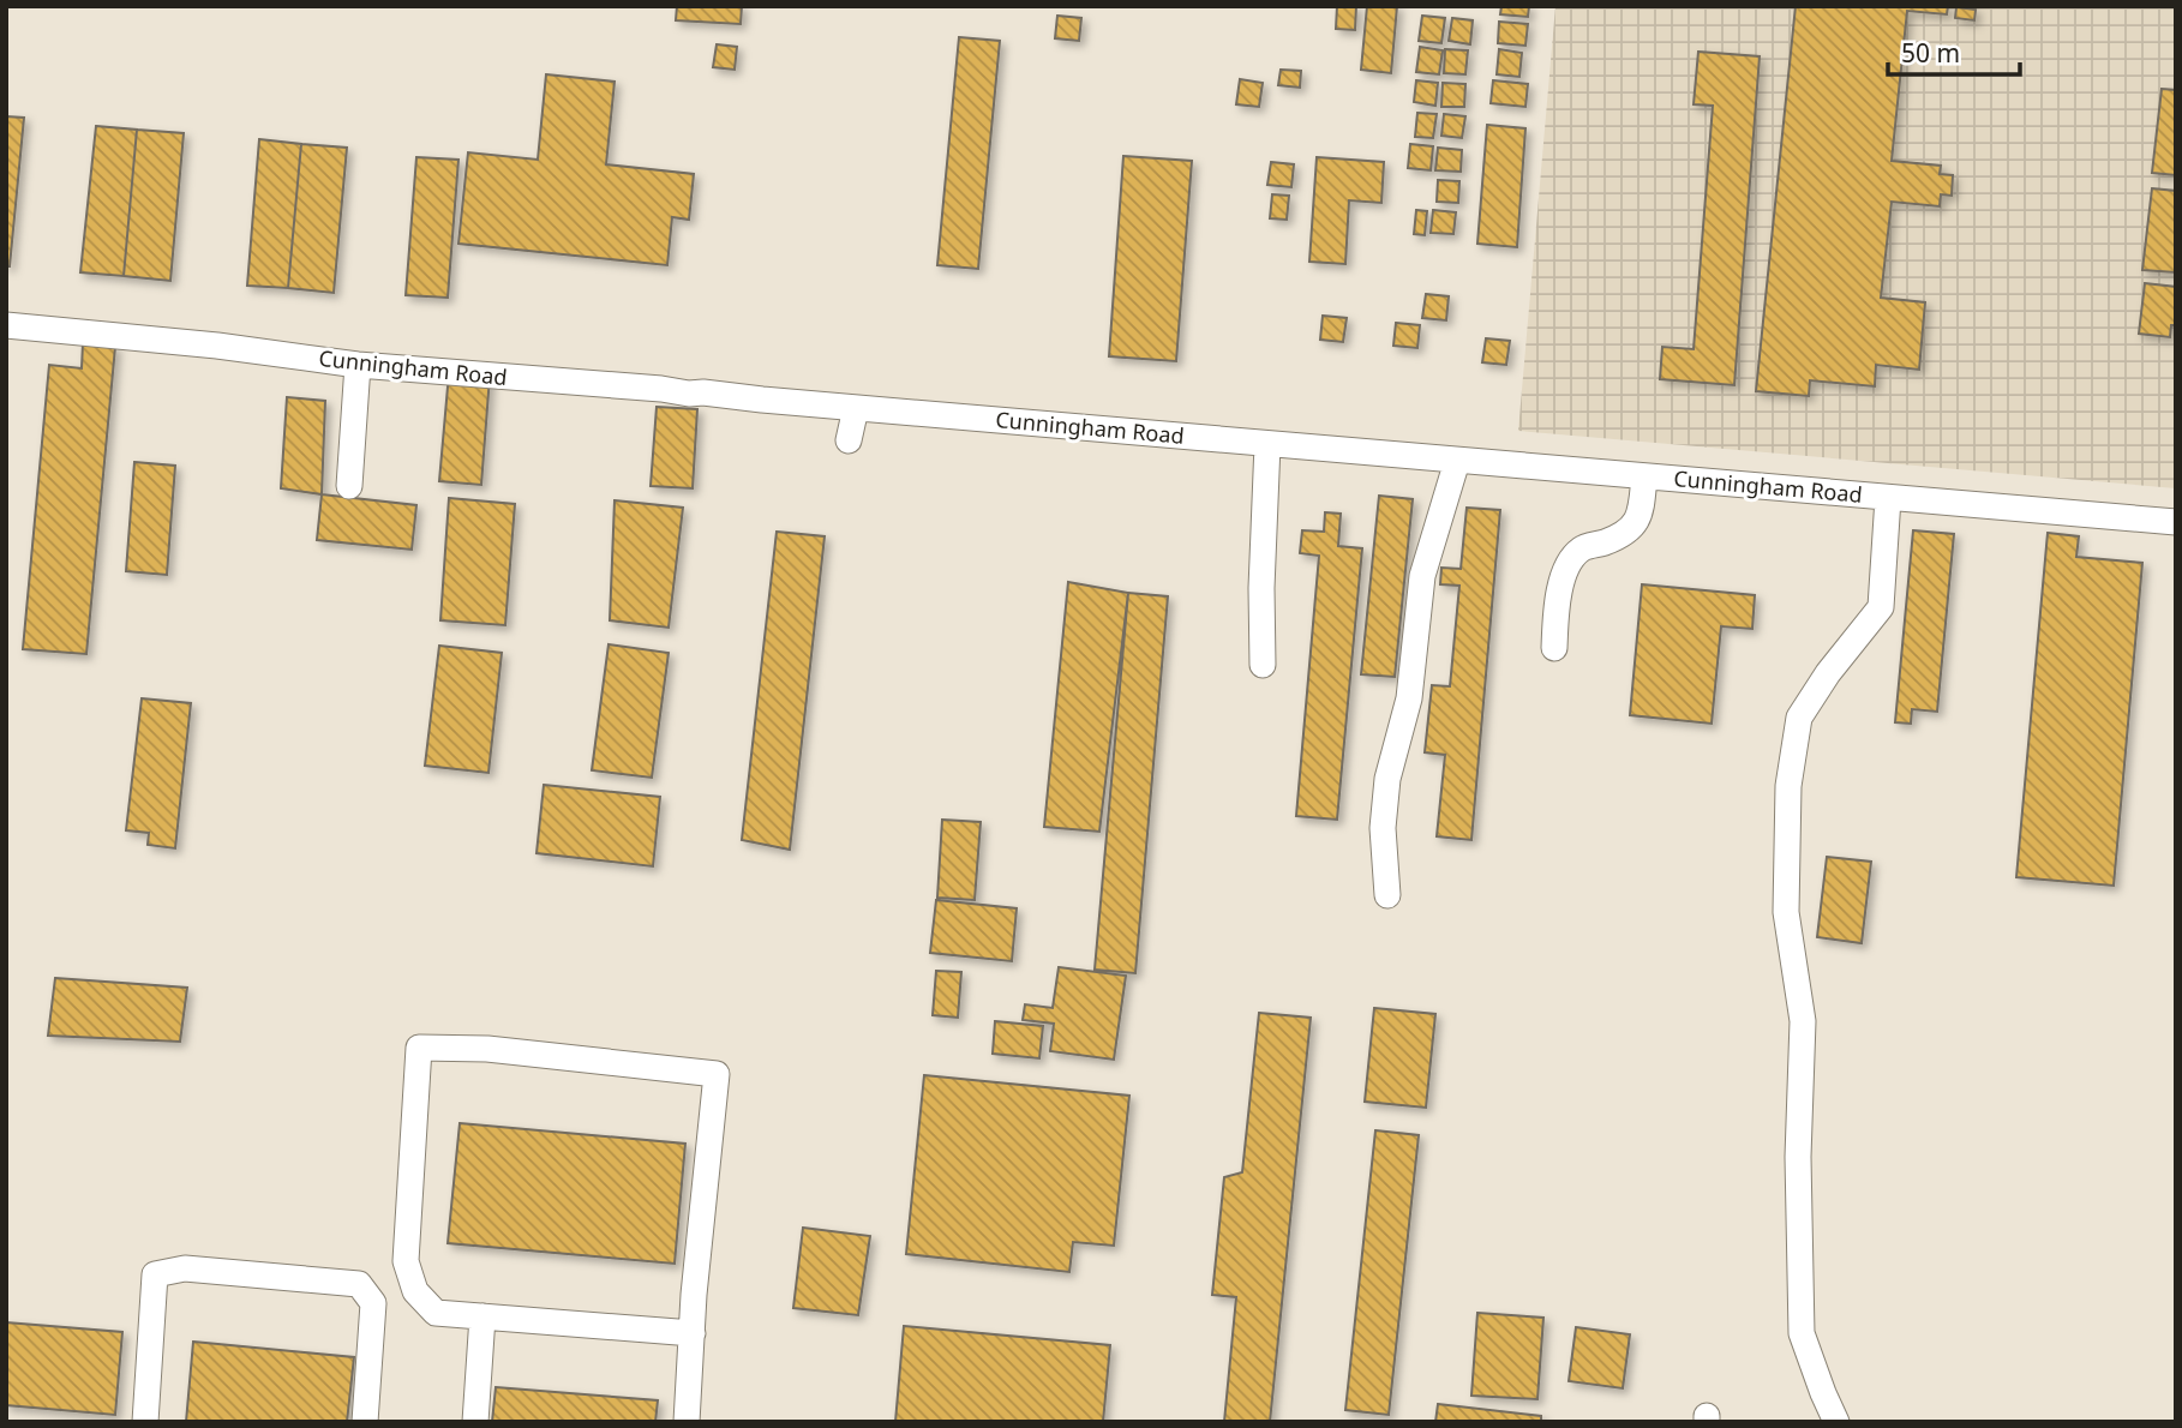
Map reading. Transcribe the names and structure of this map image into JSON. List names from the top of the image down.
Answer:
{
  "streets": {
    "street": ["Cunningham Road"]
  },
  "scale_bar": "50 m"
}
